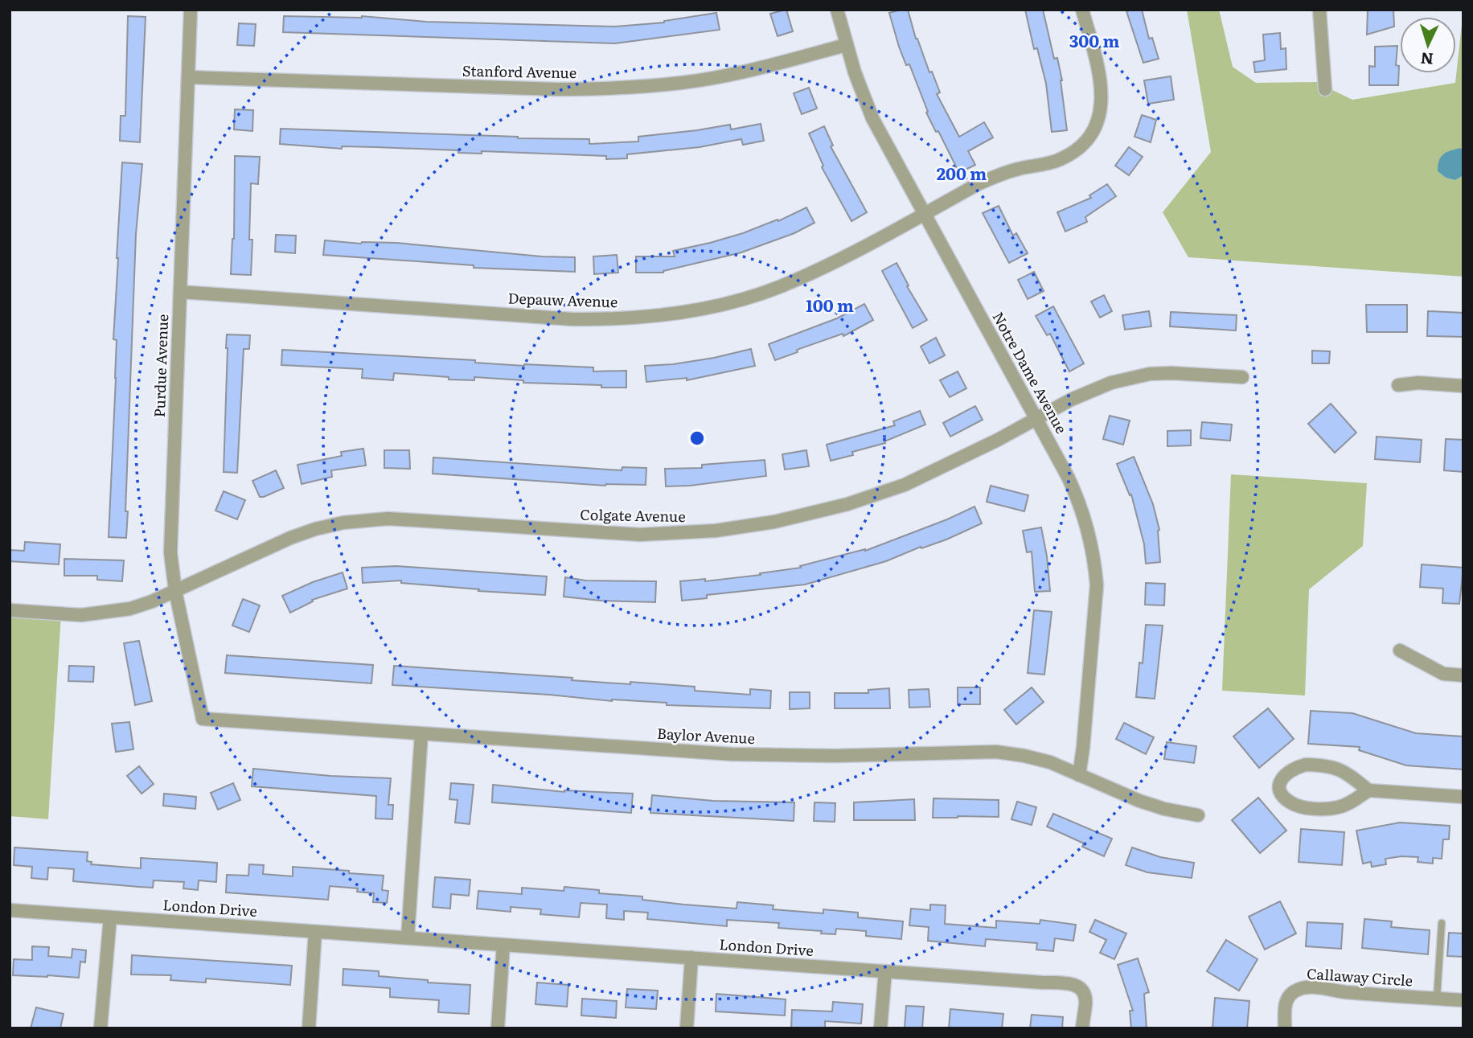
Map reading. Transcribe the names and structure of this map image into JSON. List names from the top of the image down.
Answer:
{
  "streets": {
    "street": [
      "Stanford Avenue",
      "Depauw Avenue",
      "Purdue Avenue",
      "Notre Dame Avenue",
      "Colgate Avenue",
      "Baylor Avenue",
      "London Drive",
      "Callaway Circle"
    ]
  },
  "crossings": [
    ["Stanford Avenue", "Purdue Avenue"],
    ["Stanford Avenue", "Notre Dame Avenue"],
    ["Depauw Avenue", "Purdue Avenue"],
    ["Depauw Avenue", "Notre Dame Avenue"],
    ["Purdue Avenue", "Colgate Avenue"],
    ["Purdue Avenue", "Baylor Avenue"],
    ["Notre Dame Avenue", "Colgate Avenue"],
    ["Notre Dame Avenue", "Baylor Avenue"]
  ],
  "north": "bottom",
  "rings": ["300 m", "200 m", "100 m"]
}
